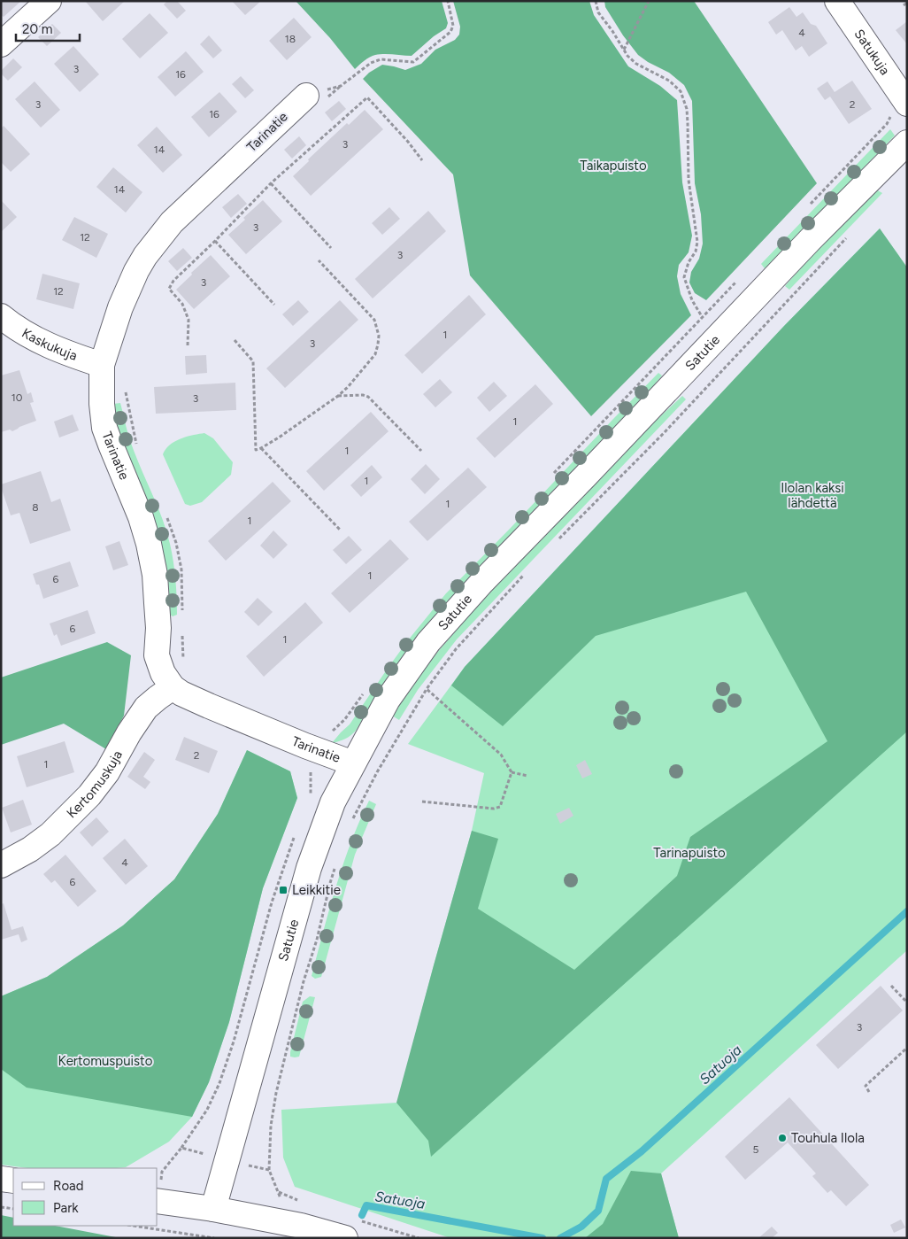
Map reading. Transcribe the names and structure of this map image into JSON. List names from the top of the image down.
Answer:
{
  "streets": {
    "street": [
      "Satukuja",
      "Tarinatie",
      "Kaskukuja",
      "Satutie",
      "Kertomuskuja"
    ]
  },
  "crossings": [
    ["Tarinatie", "Kaskukuja"],
    ["Tarinatie", "Satutie"],
    ["Tarinatie", "Kertomuskuja"]
  ],
  "water": ["Satuoja"],
  "parks": [
    "Taikapuisto",
    "Ilolan kaksi lähdettä",
    "Tarinapuisto",
    "Kertomuspuisto"
  ],
  "places": {
    "transit": ["Leikkitie"],
    "other": ["Touhula Ilola"]
  },
  "house_numbers": [
    "4",
    "18",
    "3",
    "16",
    "3",
    "2",
    "16",
    "3",
    "14",
    "14",
    "3",
    "12",
    "3",
    "3",
    "12",
    "1",
    "3",
    "10",
    "3",
    "1",
    "1",
    "1",
    "1",
    "8",
    "1",
    "1",
    "6",
    "6",
    "1",
    "2",
    "1",
    "4",
    "6",
    "3",
    "5"
  ],
  "legend": ["Road", "Park"],
  "scale_bar": "20 m"
}
